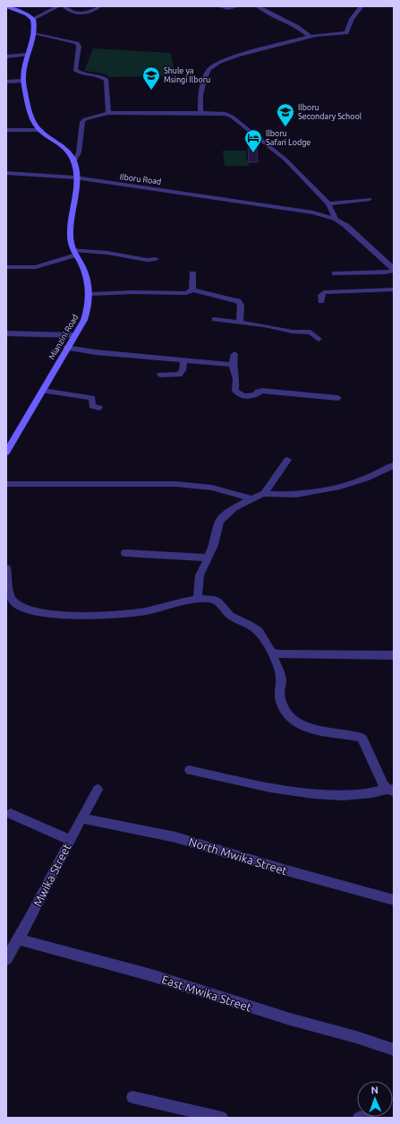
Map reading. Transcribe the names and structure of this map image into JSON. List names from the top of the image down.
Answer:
{
  "streets": {
    "street": [
      "Ilboru Road",
      "Mianzini Road",
      "North Mwika Street",
      "Mwika Street",
      "East Mwika Street"
    ]
  },
  "crossings": [
    ["Ilboru Road", "Mianzini Road"],
    ["North Mwika Street", "Mwika Street"],
    ["Mwika Street", "East Mwika Street"]
  ],
  "places": {
    "school or university": ["Shule ya Msingi Ilboru", "Ilboru Secondary School"],
    "hotel": ["Ilboru Safari Lodge"]
  },
  "north": "top"
}
